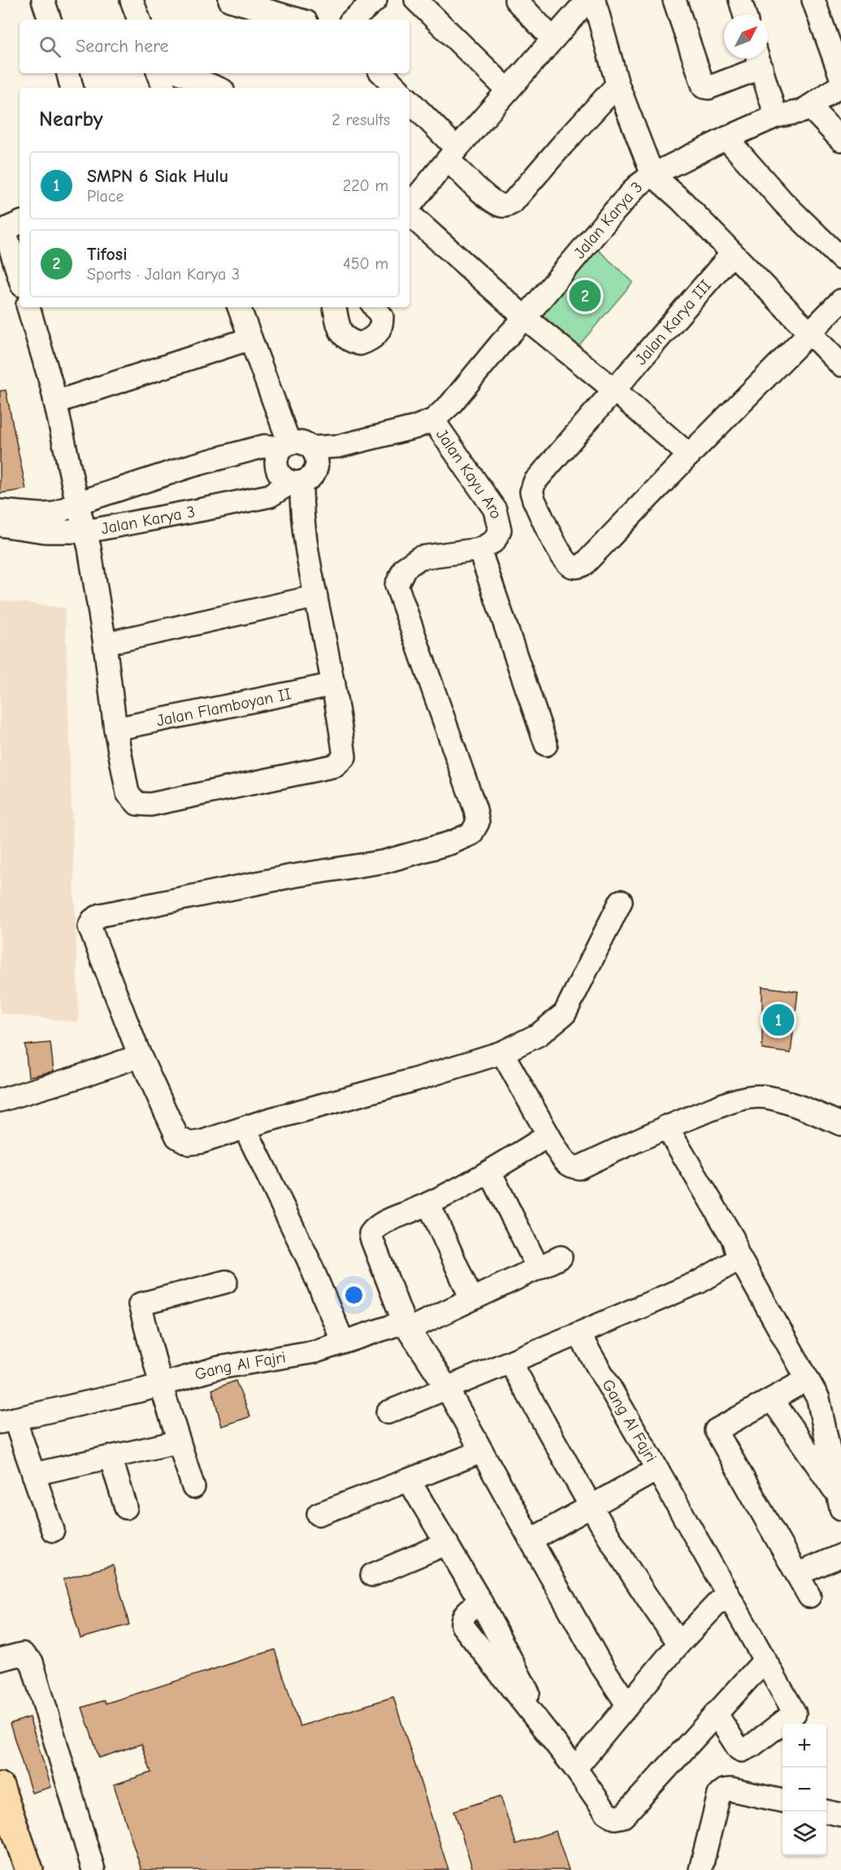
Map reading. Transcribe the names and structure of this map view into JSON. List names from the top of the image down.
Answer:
{
  "streets": {
    "street": [
      "Jalan Karya 3",
      "Jalan Karya III",
      "Jalan Kayu Aro",
      "Jalan Flamboyan II",
      "Gang Al Fajri"
    ]
  },
  "crossings": [
    ["Jalan Karya 3", "Jalan Kayu Aro"]
  ],
  "north": "top right",
  "page": {
    "search": "Search here",
    "heading": ["Nearby", "2 results"],
    "list": [
      {
        "mark": "1",
        "name": "SMPN 6 Siak Hulu",
        "note": "Place",
        "value": "220 m"
      },
      {
        "mark": "2",
        "name": "Tifosi",
        "note": "Sports · Jalan Karya 3",
        "value": "450 m"
      }
    ],
    "pins": ["2", "1"],
    "map_buttons": ["+", "−"]
  }
}
